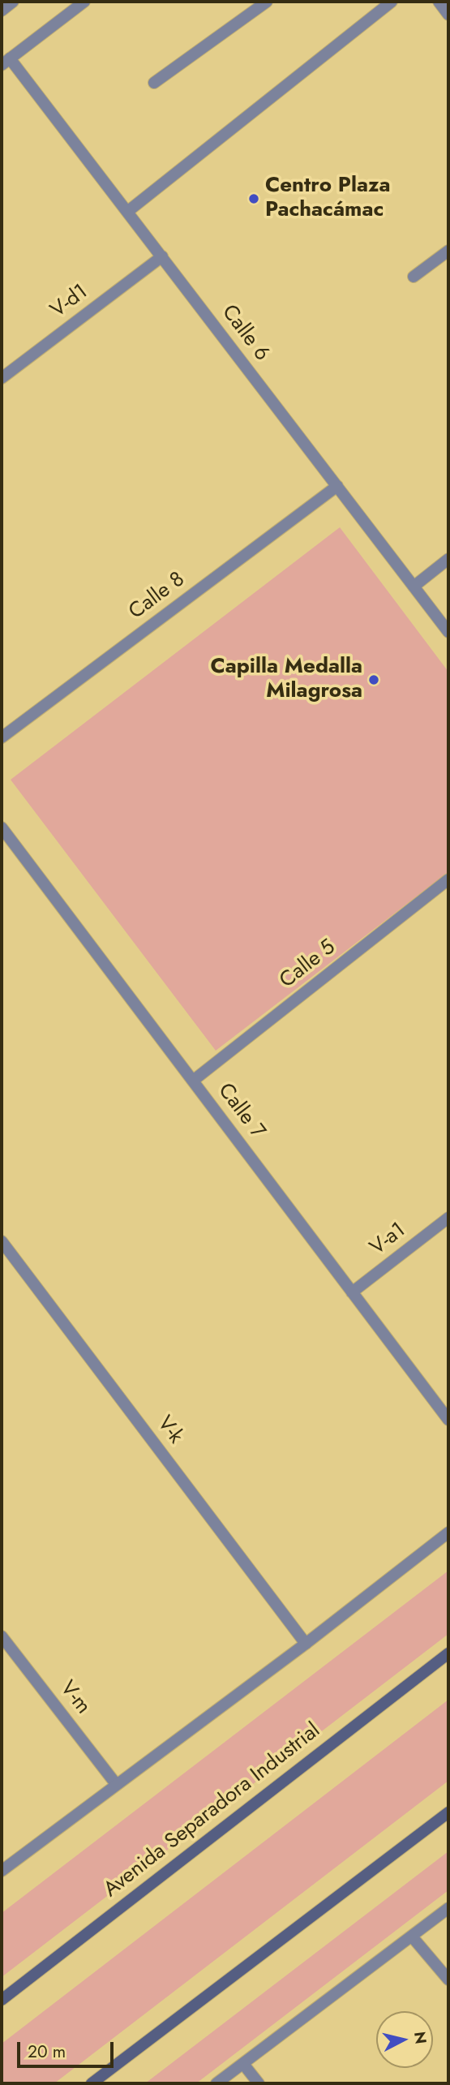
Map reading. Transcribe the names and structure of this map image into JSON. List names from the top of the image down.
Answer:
{
  "streets": {
    "main road": ["Avenida Separadora Industrial"],
    "street": [
      "V-d1",
      "Calle 6",
      "Calle 8",
      "Calle 5",
      "Calle 7",
      "V-a1",
      "V-k",
      "V-m"
    ]
  },
  "crossings": [
    ["V-d1", "Calle 6"],
    ["Calle 6", "Calle 8"],
    ["Calle 5", "Calle 7"],
    ["Calle 7", "V-a1"]
  ],
  "places": ["Centro Plaza Pachacámac", "Capilla Medalla Milagrosa"],
  "scale_bar": "20 m",
  "north": "right"
}
